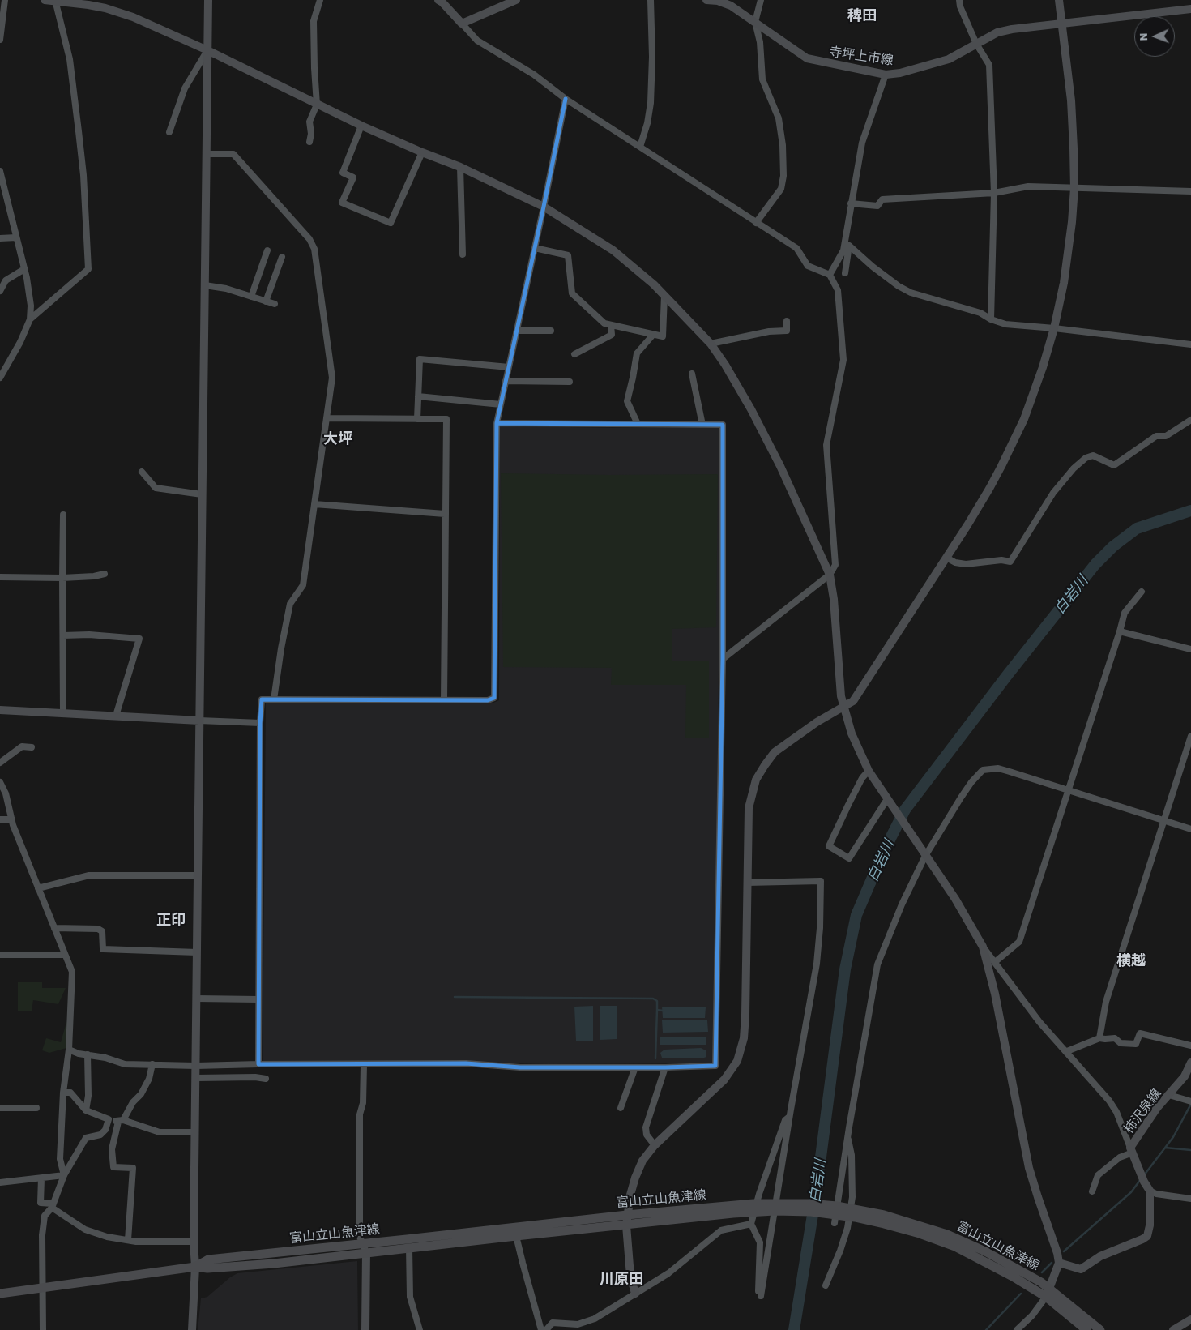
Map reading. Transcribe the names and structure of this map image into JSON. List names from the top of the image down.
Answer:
{
  "streets": {
    "main road": ["富山立山魚津線"],
    "street": ["寺坪上市線", "柿沢泉線"]
  },
  "districts": [
    "稗田",
    "大坪",
    "正印",
    "横越",
    "川原田"
  ],
  "water": ["白岩川"],
  "north": "left"
}
